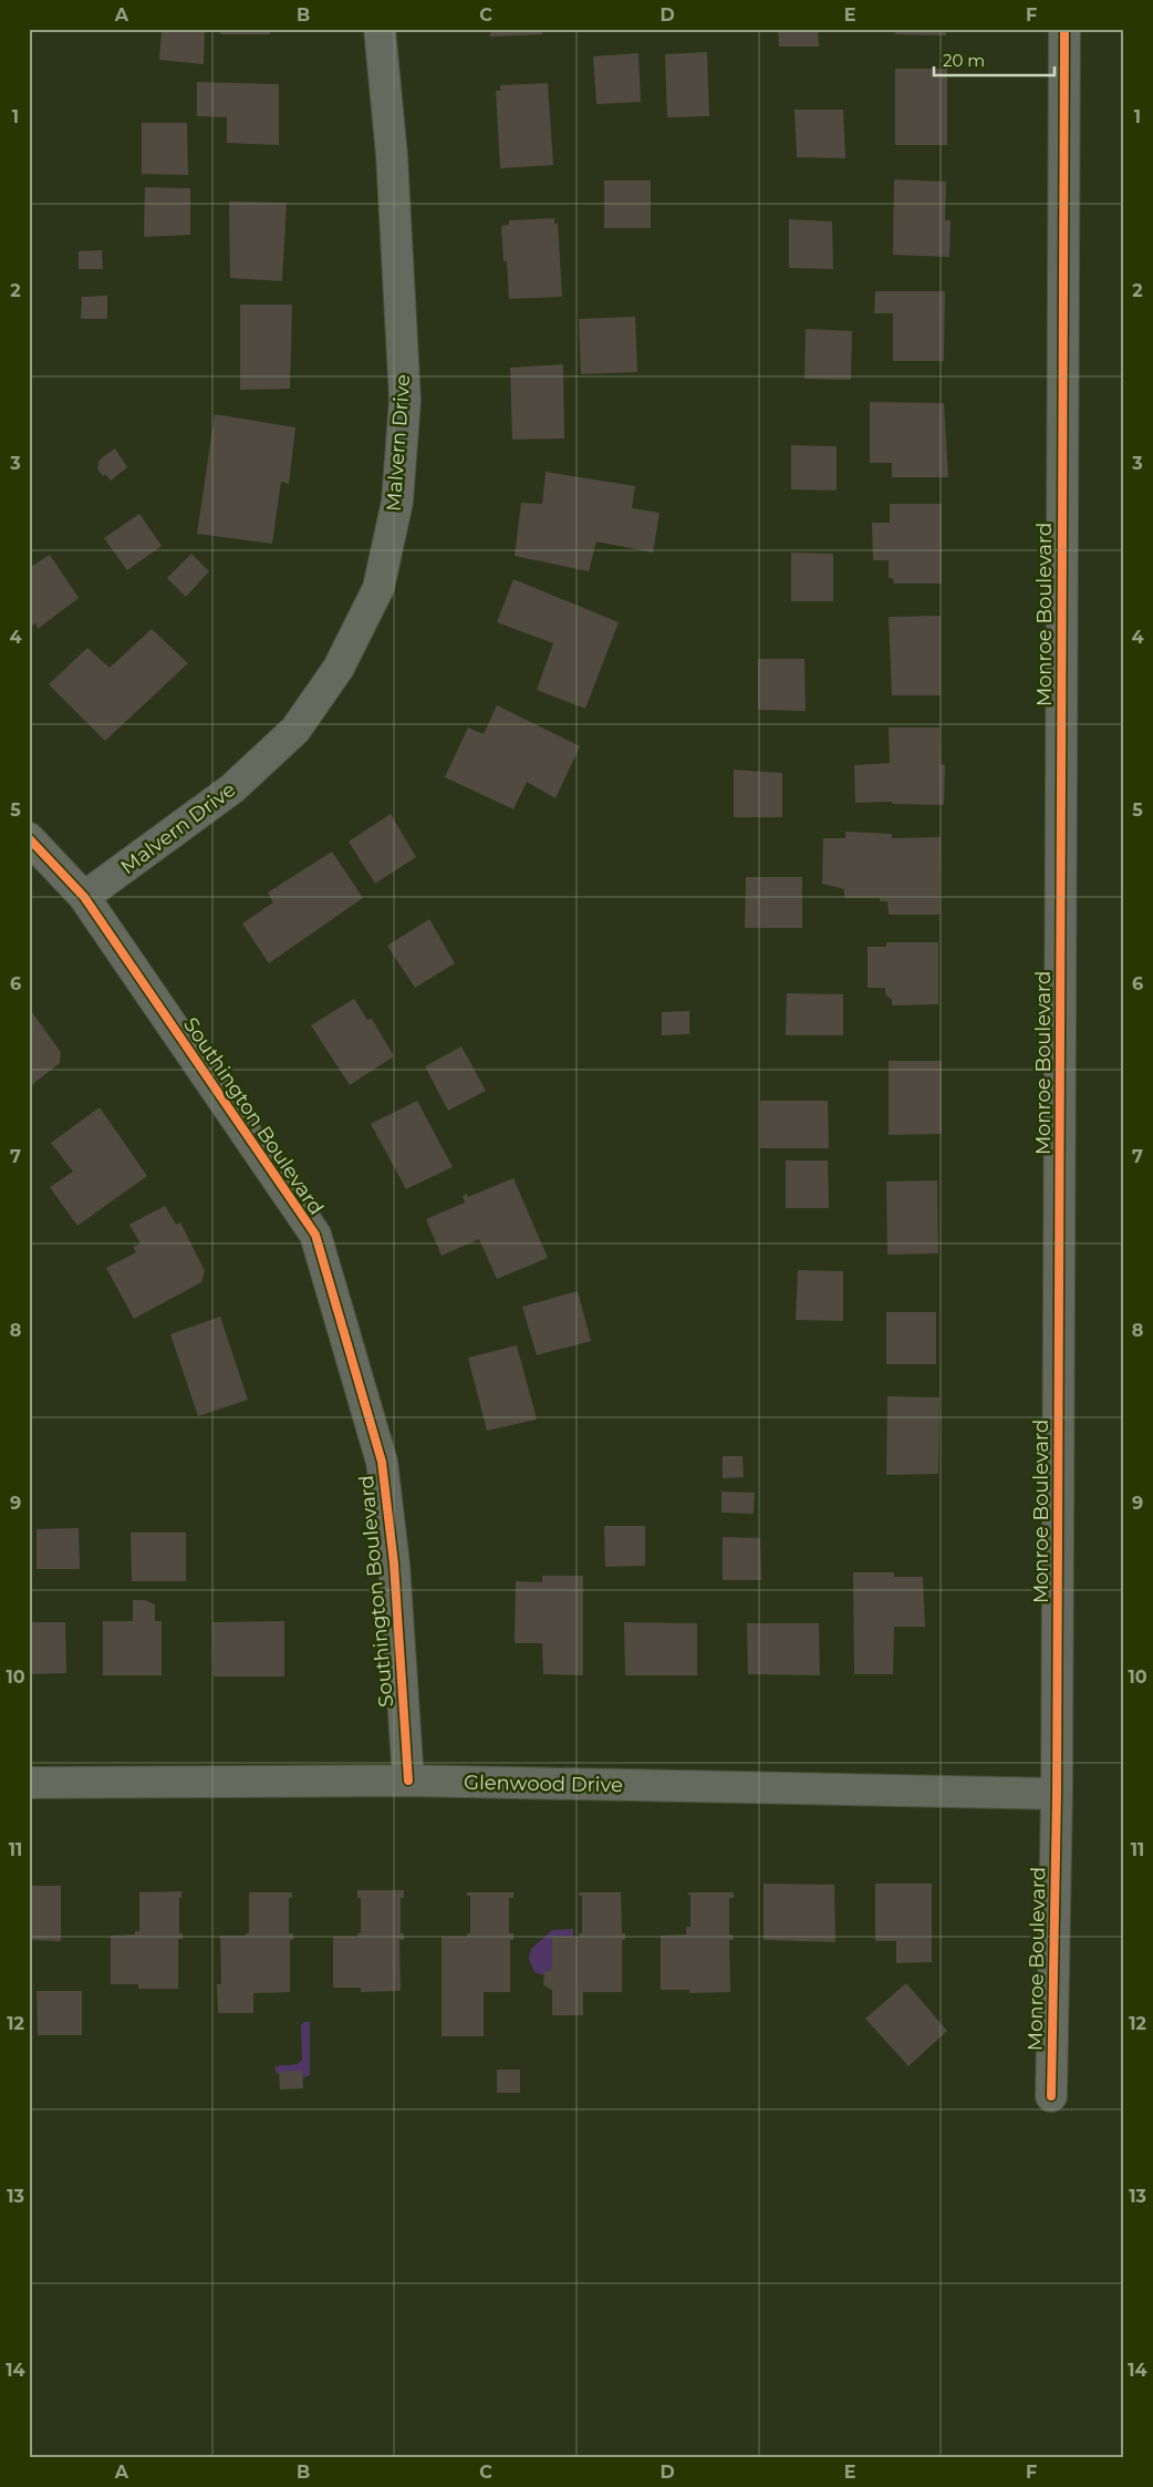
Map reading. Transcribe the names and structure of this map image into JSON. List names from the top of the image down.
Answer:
{
  "streets": {
    "street": [
      "Malvern Drive",
      "Monroe Boulevard",
      "Southington Boulevard",
      "Glenwood Drive"
    ]
  },
  "crossings": [
    ["Malvern Drive", "Southington Boulevard"],
    ["Monroe Boulevard", "Glenwood Drive"],
    ["Southington Boulevard", "Glenwood Drive"]
  ],
  "scale_bar": "20 m",
  "grid": {
    "columns": [
      "A",
      "B",
      "C",
      "D",
      "E",
      "F"
    ],
    "rows": [
      "1",
      "2",
      "3",
      "4",
      "5",
      "6",
      "7",
      "8",
      "9",
      "10",
      "11",
      "12",
      "13",
      "14"
    ]
  }
}
